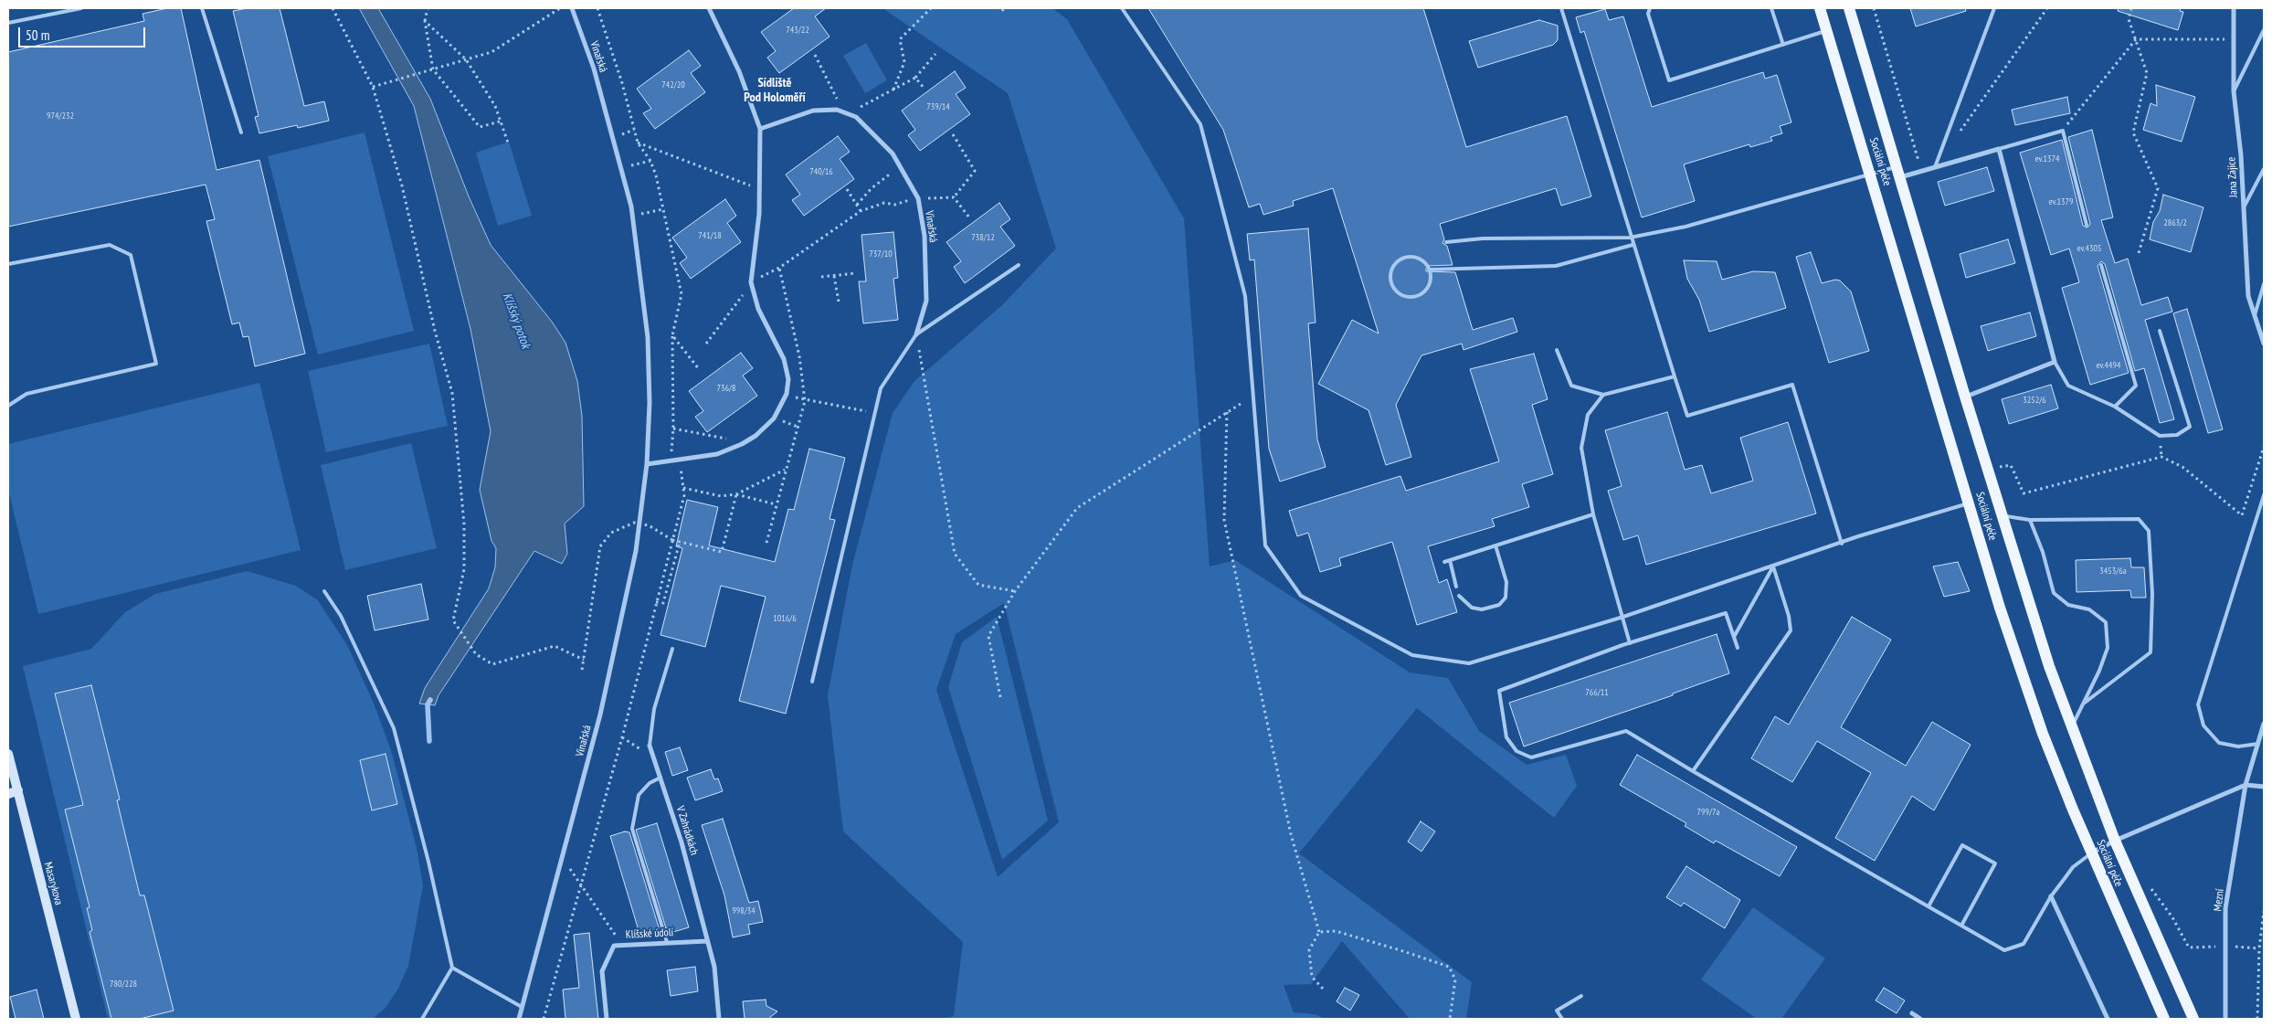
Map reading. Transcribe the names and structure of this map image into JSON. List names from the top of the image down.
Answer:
{
  "streets": {
    "main road": ["Sociální péče"],
    "street": [
      "Vinařská",
      "Jana Zajíce",
      "V Zahrádkách",
      "Masarykova",
      "Mezní",
      "Klíšské údolí"
    ]
  },
  "crossings": [
    ["V Zahrádkách", "Klíšské údolí"]
  ],
  "districts": ["Sídliště Pod Holoměří"],
  "water": ["Klíšský potok"],
  "house_numbers": [
    "743/22",
    "742/20",
    "739/14",
    "974/232",
    "ev.1374",
    "740/16",
    "ev.1379",
    "2863/2",
    "741/18",
    "738/12",
    "ev.4305",
    "737/10",
    "ev.4494",
    "736/8",
    "3252/6",
    "3453/6a",
    "1016/6",
    "766/11",
    "799/7a",
    "998/34",
    "780/228"
  ],
  "scale_bar": "50 m"
}
